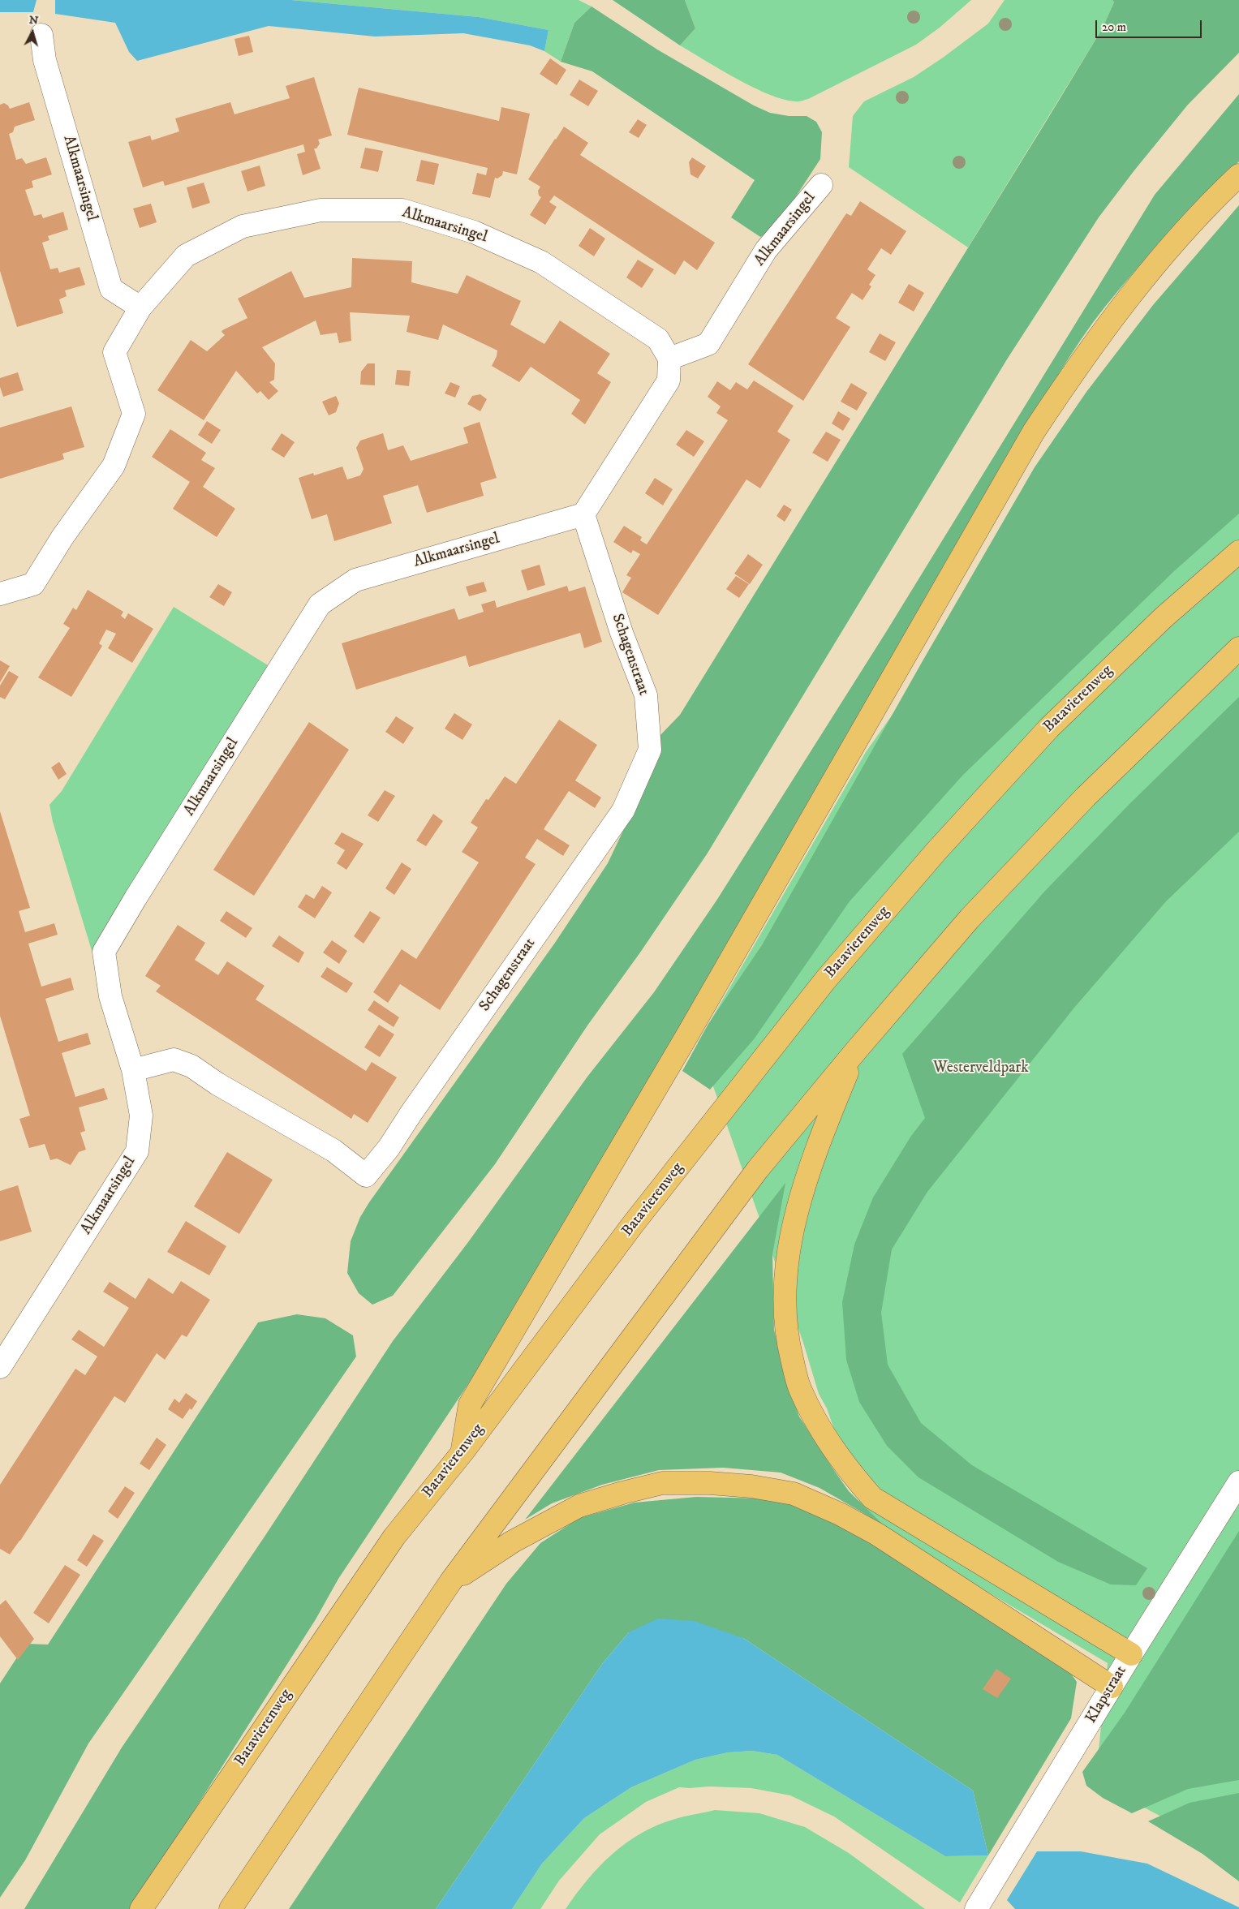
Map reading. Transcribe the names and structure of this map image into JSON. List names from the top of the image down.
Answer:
{
  "streets": {
    "main road": ["Batavierenweg"],
    "street": ["Alkmaarsingel", "Schagenstraat", "Klapstraat"]
  },
  "crossings": [
    ["Alkmaarsingel", "Schagenstraat"]
  ],
  "parks": ["Westerveldpark"],
  "scale_bar": "20 m",
  "north": "top"
}
